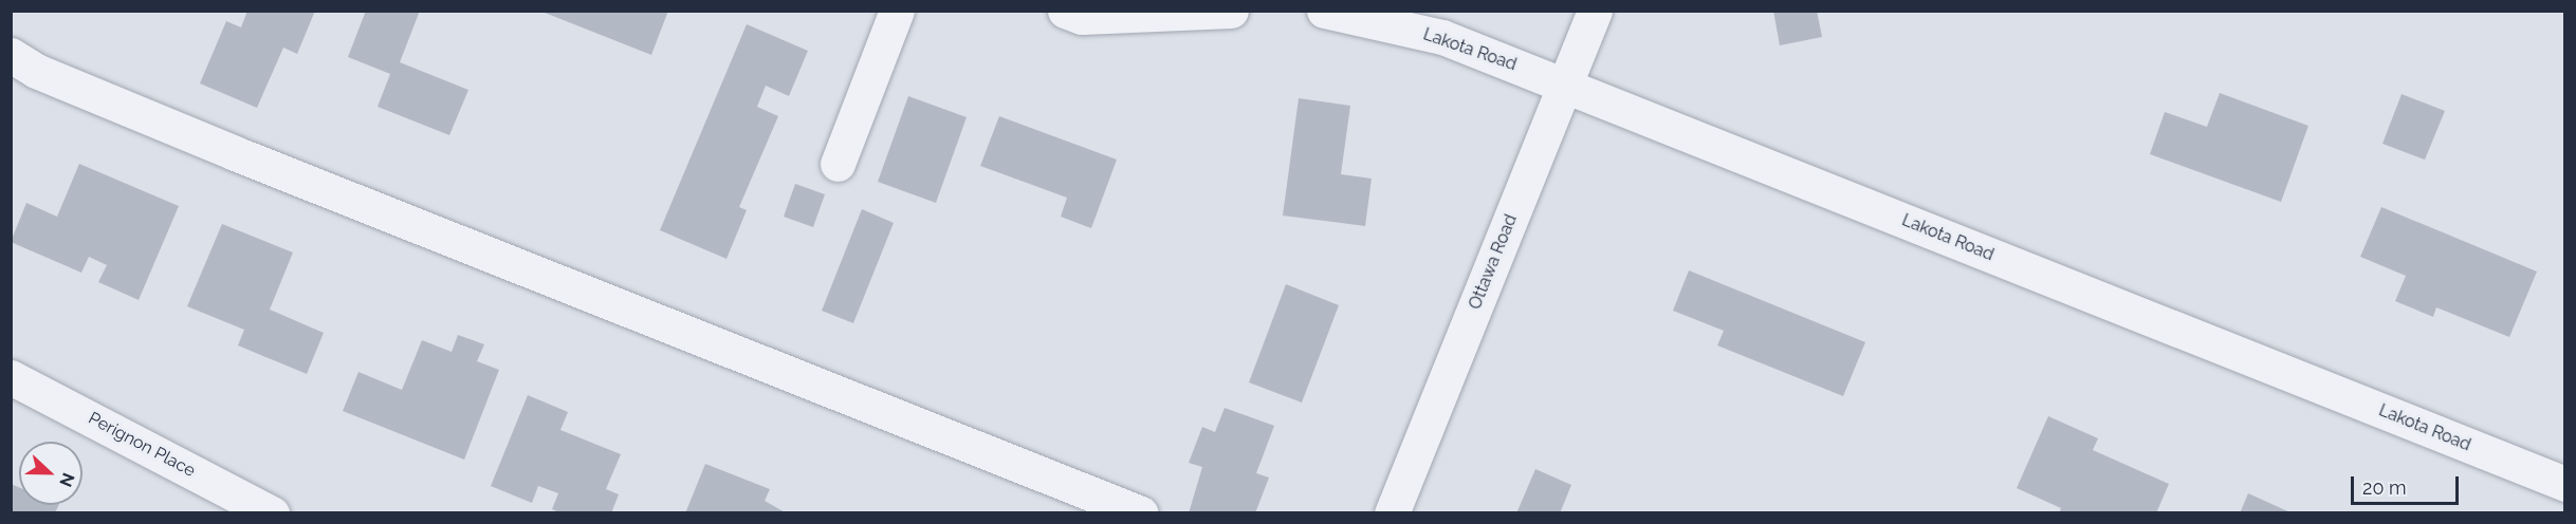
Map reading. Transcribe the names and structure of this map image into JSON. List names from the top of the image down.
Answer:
{
  "streets": {
    "street": ["Lakota Road", "Ottawa Road", "Perignon Place"]
  },
  "crossings": [
    ["Lakota Road", "Ottawa Road"]
  ],
  "scale_bar": "20 m",
  "north": "right"
}
